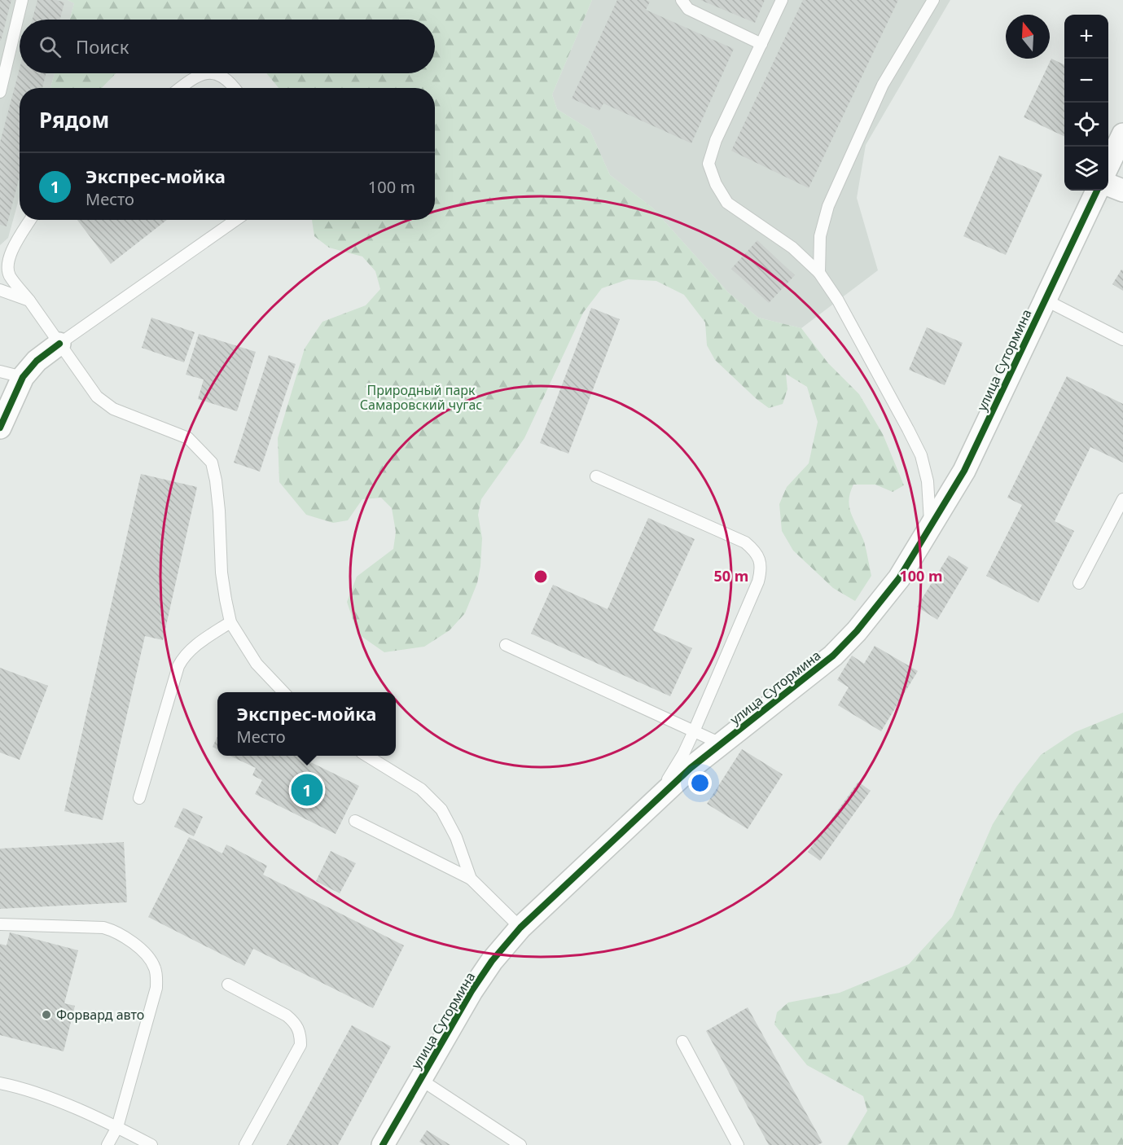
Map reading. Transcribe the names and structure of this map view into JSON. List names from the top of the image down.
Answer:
{
  "streets": {
    "street": ["улица Сутормина"]
  },
  "parks": ["Природный парк Самаровский чугас"],
  "places": ["Форвард авто"],
  "north": "top",
  "page": {
    "map_buttons": ["+", "−"],
    "search": "Поиск",
    "heading": "Рядом",
    "list": [
      {
        "mark": "1",
        "name": "Экспрес-мойка",
        "note": "Место",
        "value": "100 m"
      }
    ],
    "popup": ["Экспрес-мойка", "Место"],
    "pins": "1"
  },
  "rings": ["50 m", "100 m"]
}
